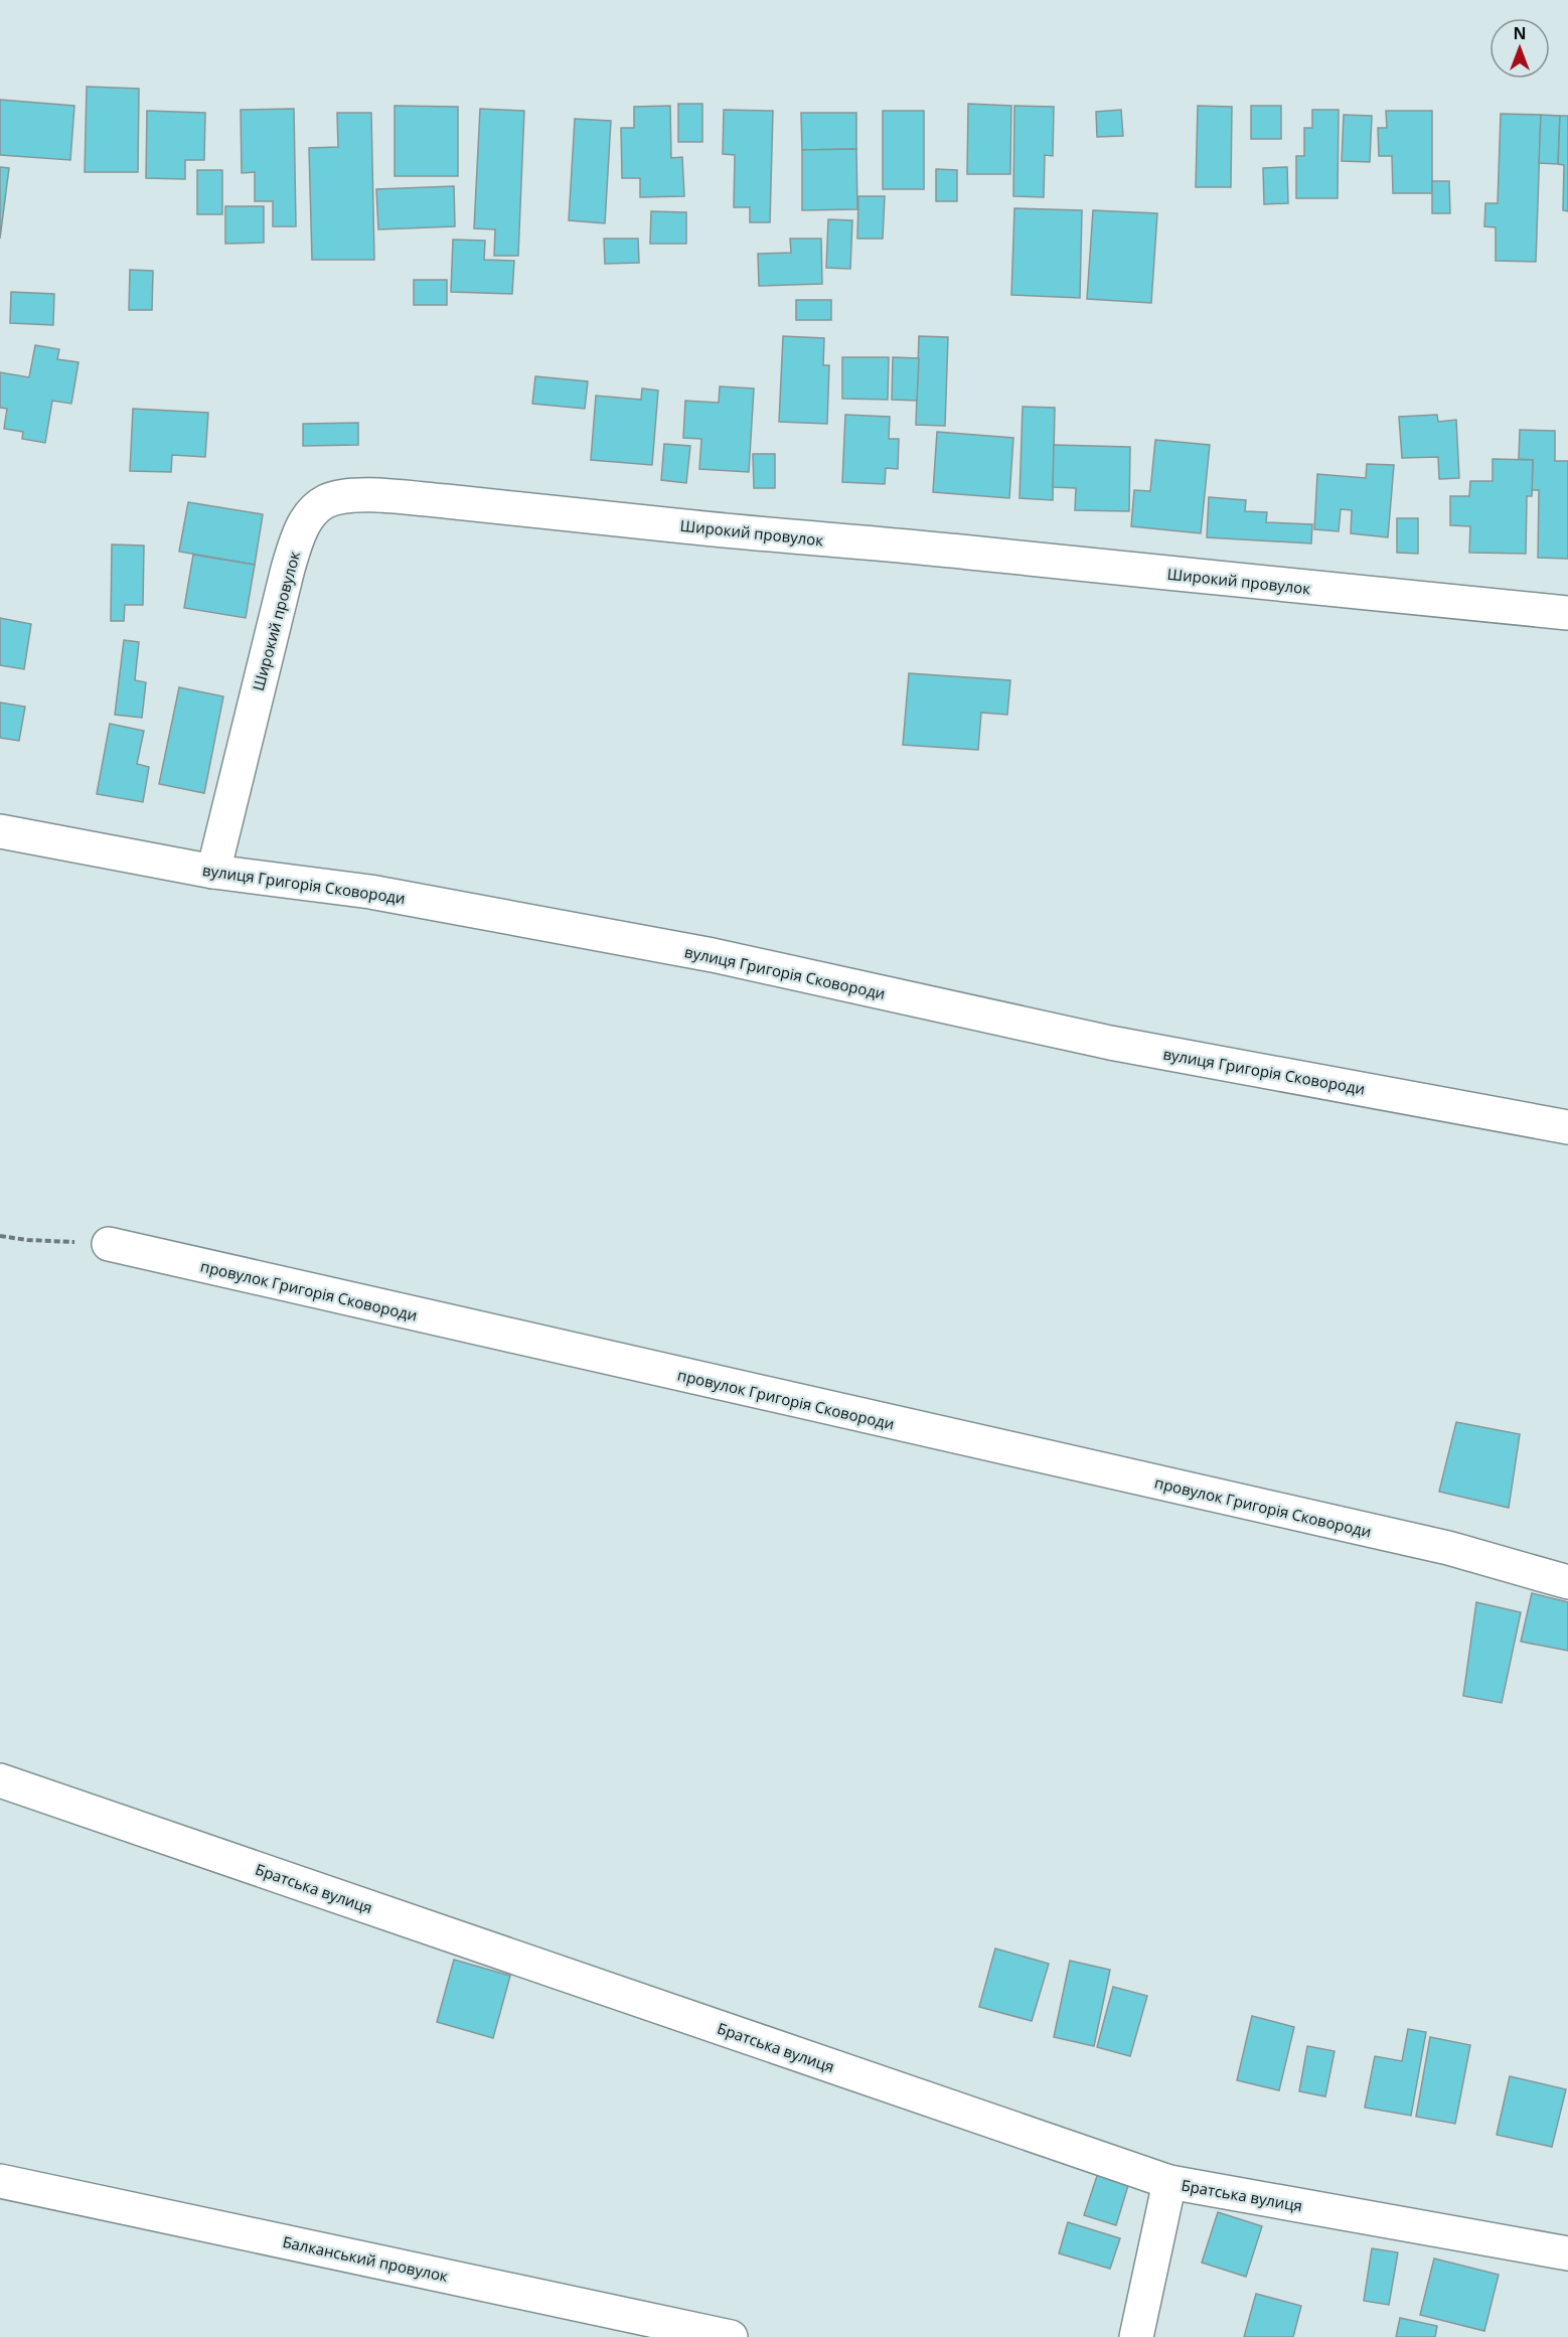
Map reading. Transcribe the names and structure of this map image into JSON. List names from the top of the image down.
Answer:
{
  "streets": {
    "street": [
      "Широкий провулок",
      "вулиця Григорія Сковороди",
      "провулок Григорія Сковороди",
      "Братська вулиця",
      "Балканський провулок"
    ]
  },
  "crossings": [
    ["Широкий провулок", "вулиця Григорія Сковороди"]
  ],
  "north": "top"
}
